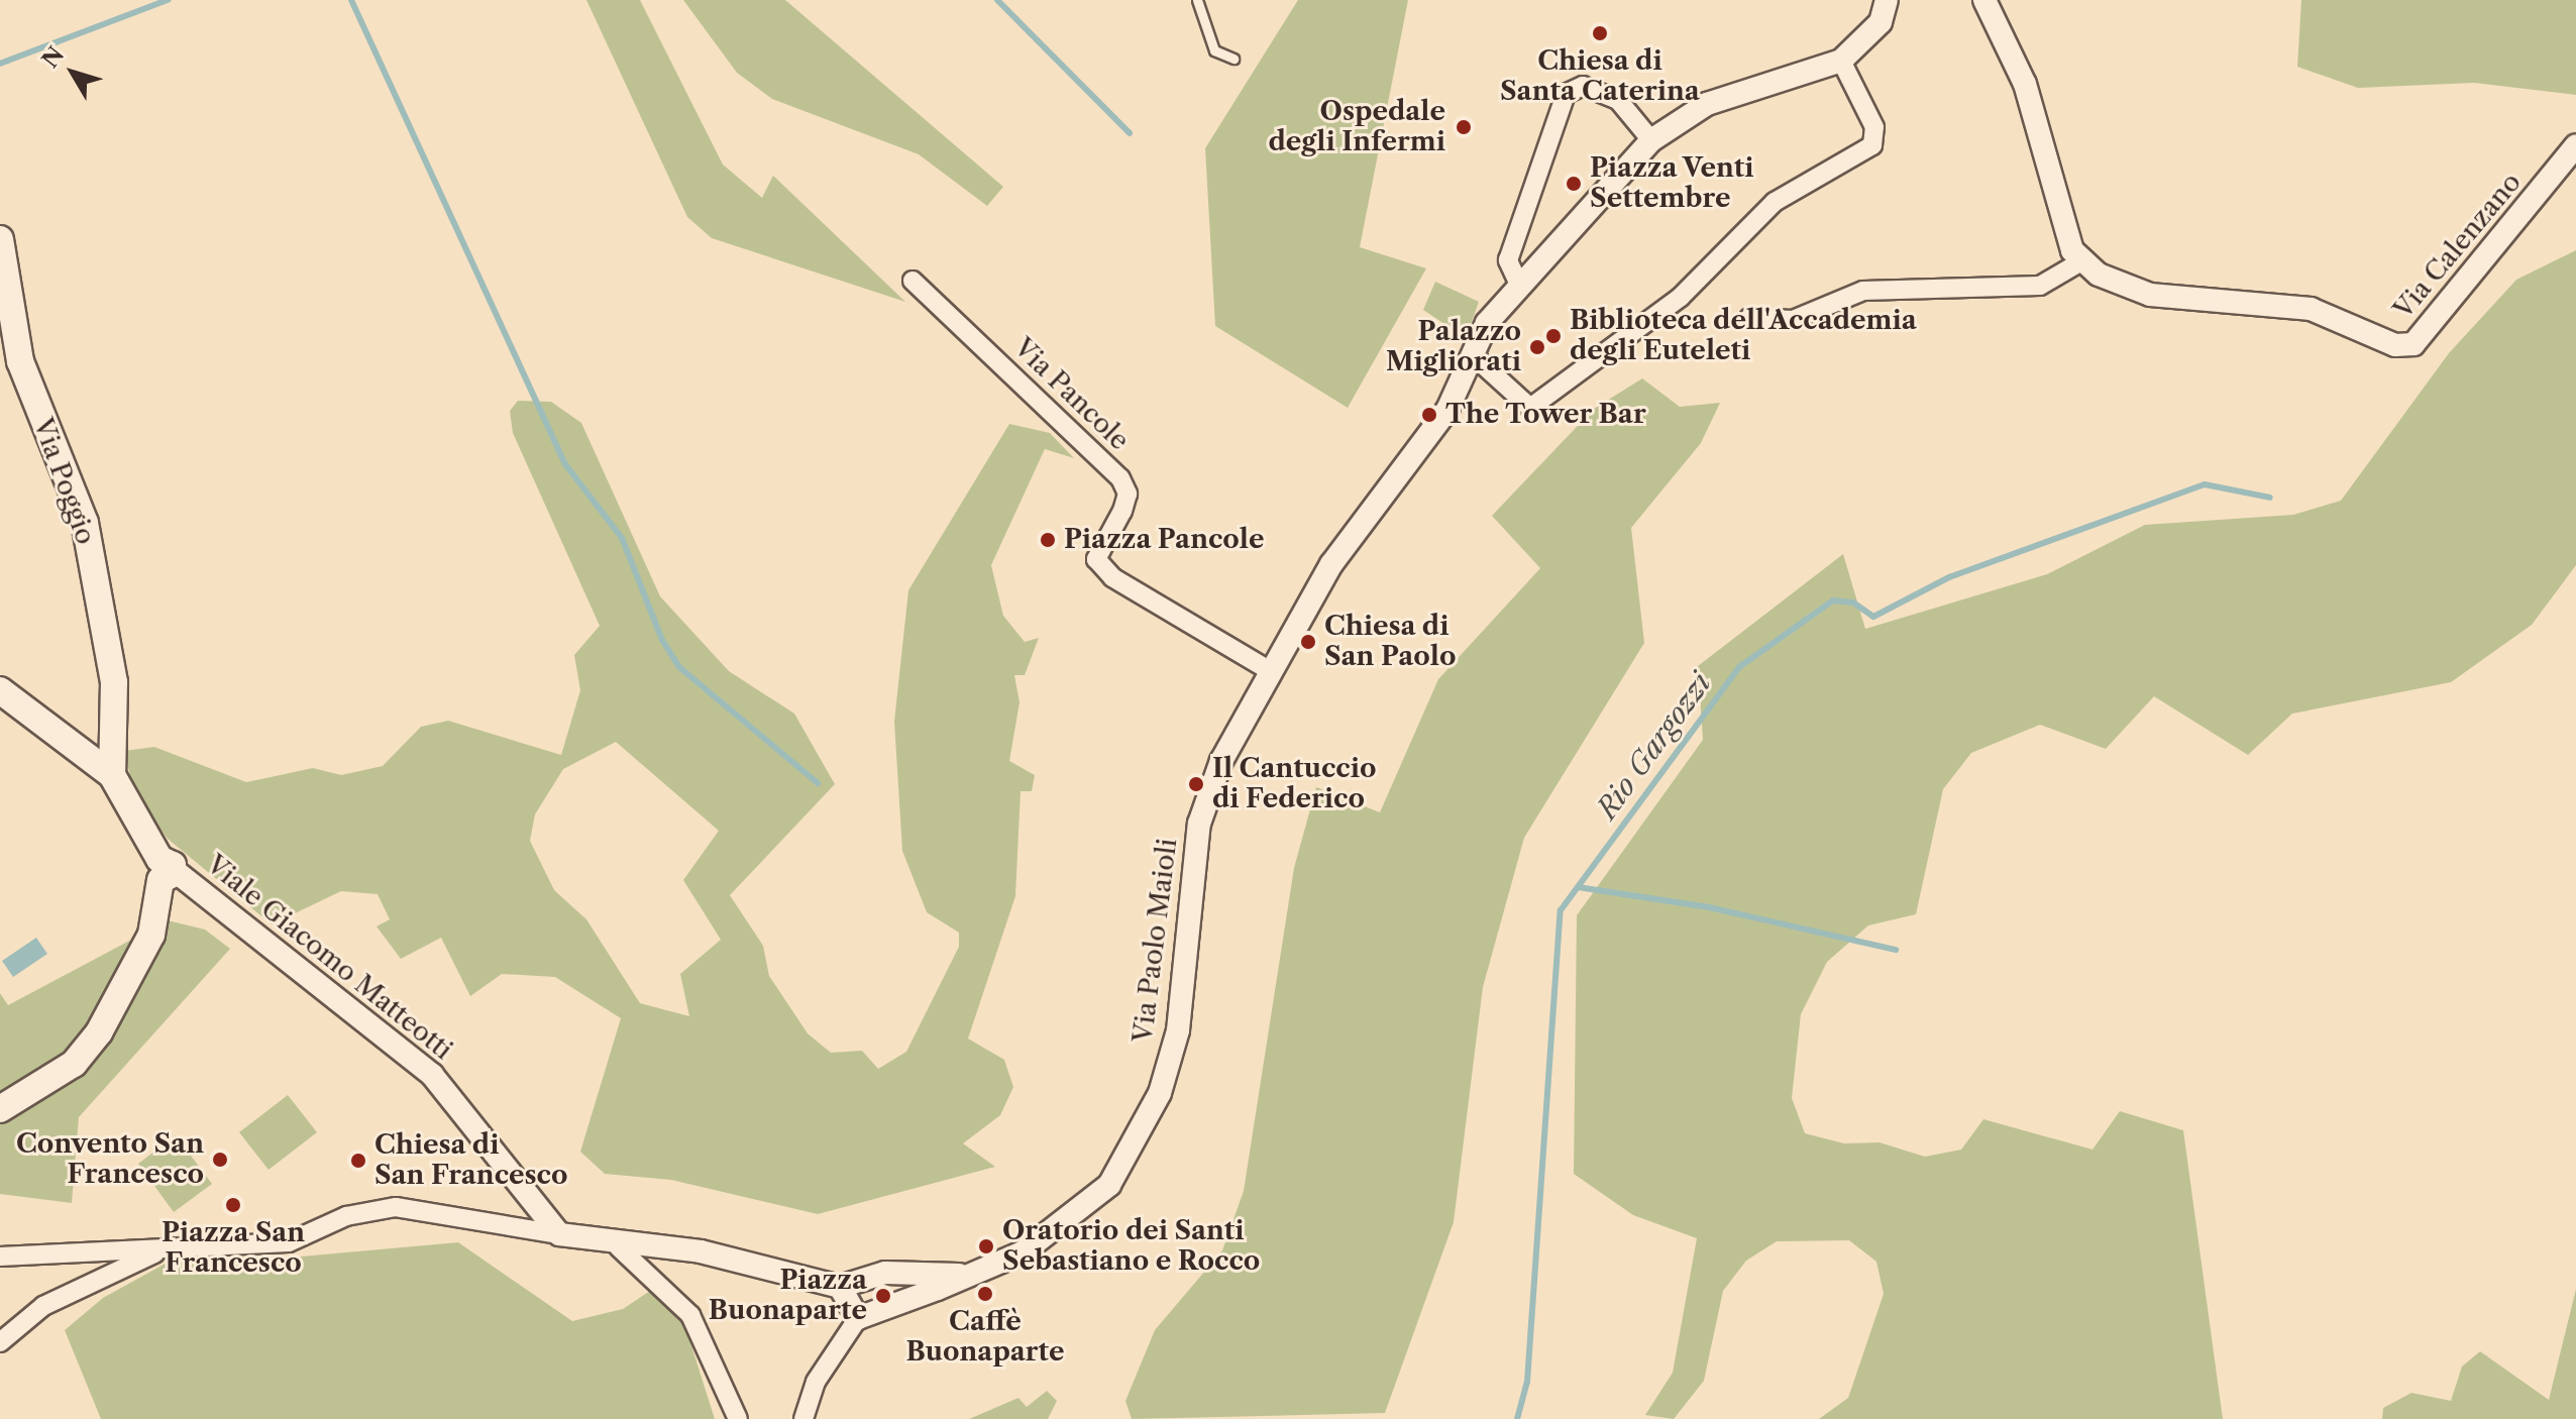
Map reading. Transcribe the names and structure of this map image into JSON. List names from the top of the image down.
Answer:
{
  "streets": {
    "main road": ["Via Poggio"],
    "street": [
      "Via Calenzano",
      "Via Pancole",
      "Via Paolo Maioli",
      "Viale Giacomo Matteotti"
    ]
  },
  "crossings": [
    ["Via Pancole", "Via Paolo Maioli"]
  ],
  "water": ["Rio Gargozzi"],
  "places": [
    "Chiesa di Santa Caterina",
    "Ospedale degli Infermi",
    "Piazza Venti Settembre",
    "Biblioteca dell'Accademia degli Euteleti",
    "Palazzo Migliorati",
    "The Tower Bar",
    "Piazza Pancole",
    "Chiesa di San Paolo",
    "Il Cantuccio di Federico",
    "Convento San Francesco",
    "Chiesa di San Francesco",
    "Piazza San Francesco",
    "Oratorio dei Santi Sebastiano e Rocco",
    "Caffè Buonaparte",
    "Piazza Buonaparte"
  ],
  "north": "top left"
}
